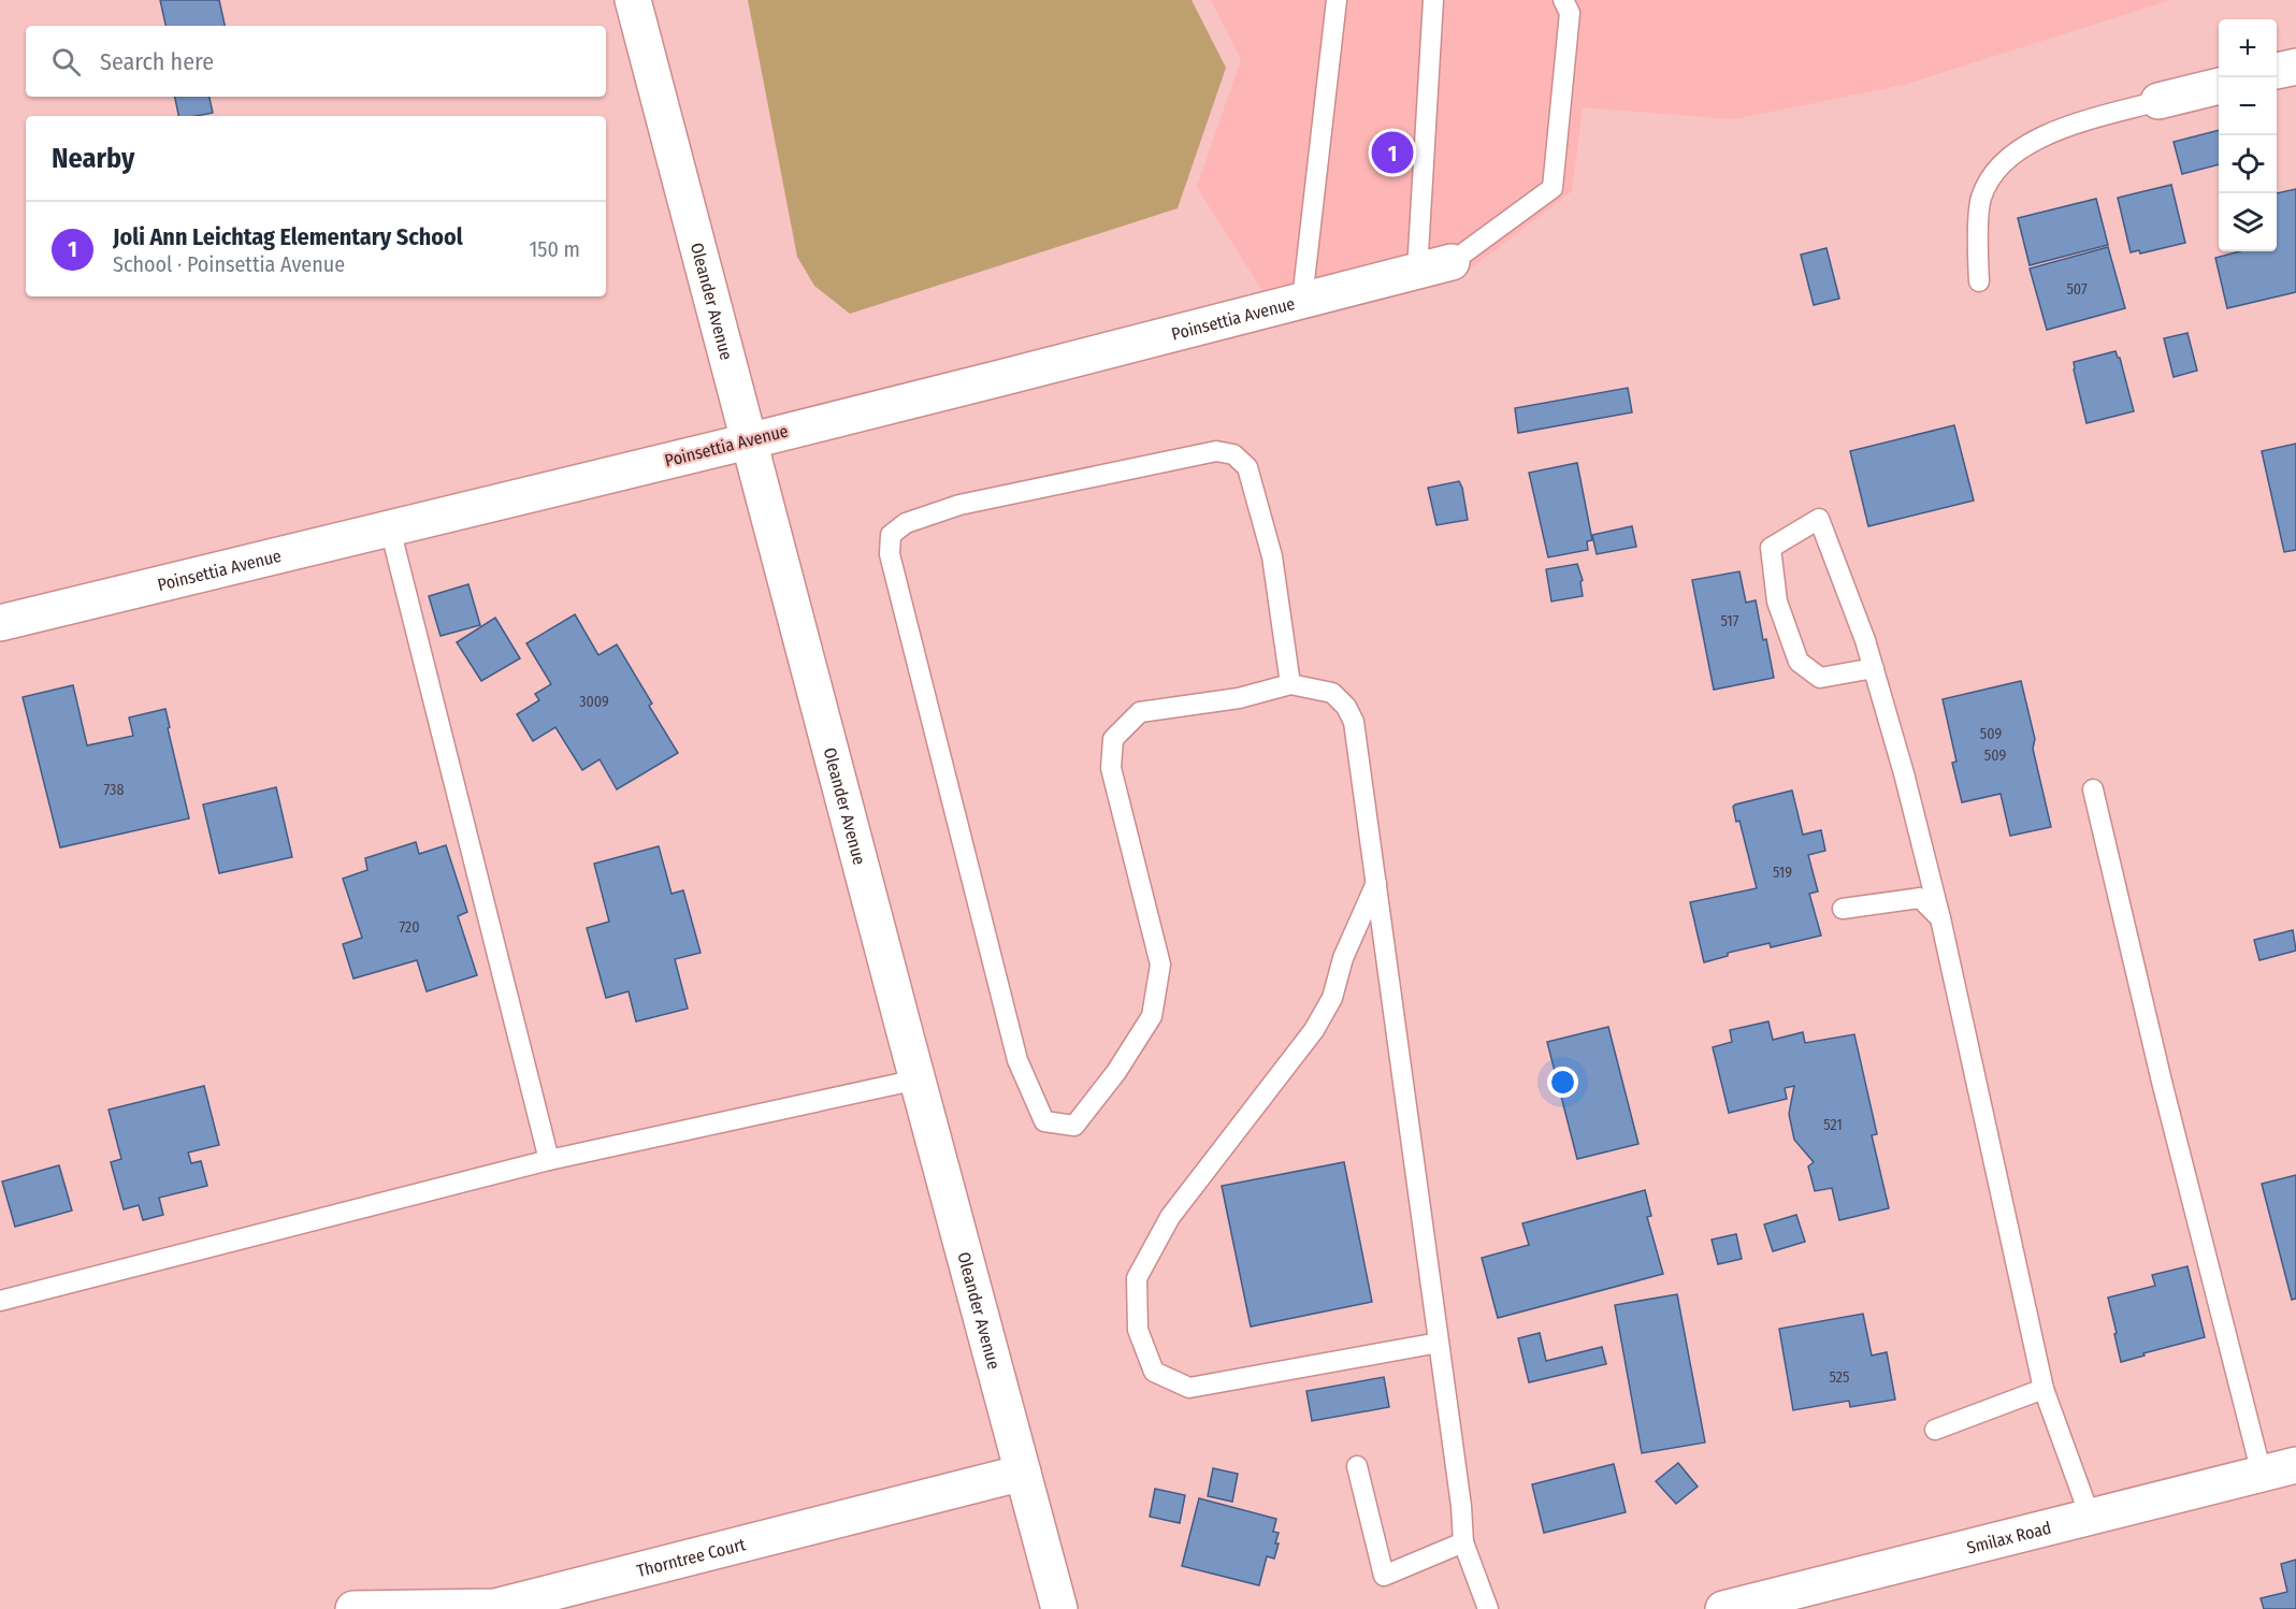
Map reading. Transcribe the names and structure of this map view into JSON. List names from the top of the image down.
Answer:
{
  "streets": {
    "street": [
      "Oleander Avenue",
      "Poinsettia Avenue",
      "Smilax Road",
      "Thorntree Court"
    ]
  },
  "crossings": [
    ["Oleander Avenue", "Poinsettia Avenue"],
    ["Oleander Avenue", "Thorntree Court"]
  ],
  "house_numbers": [
    "507",
    "517",
    "3009",
    "509",
    "509",
    "738",
    "519",
    "720",
    "521",
    "525"
  ],
  "page": {
    "map_buttons": ["+", "−"],
    "search": "Search here",
    "heading": "Nearby",
    "pins": "1",
    "list": [
      {
        "mark": "1",
        "name": "Joli Ann Leichtag Elementary School",
        "note": "School · Poinsettia Avenue",
        "value": "150 m"
      }
    ]
  }
}
